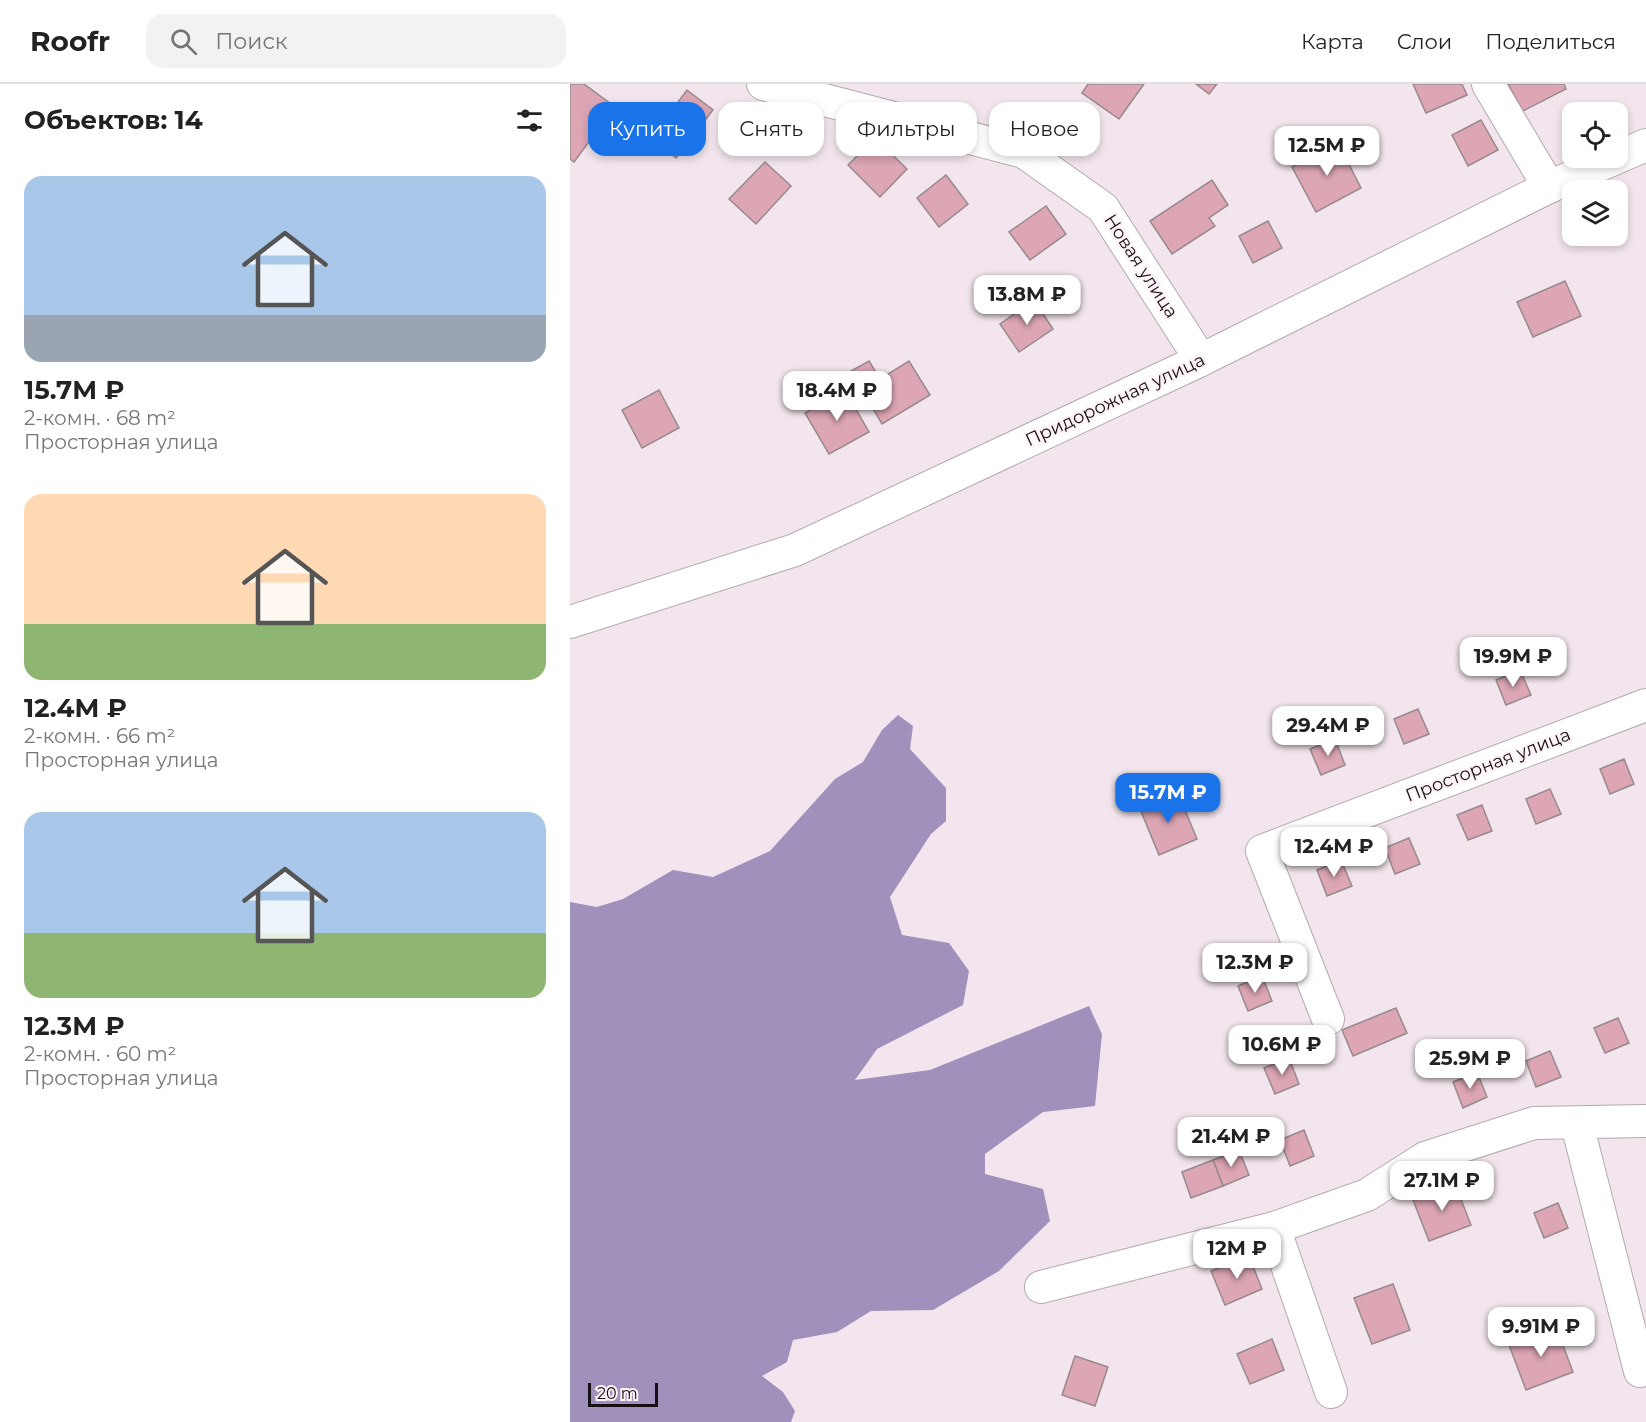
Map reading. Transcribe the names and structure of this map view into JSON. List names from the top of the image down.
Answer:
{
  "streets": {
    "street": ["Новая улица", "Придорожная улица", "Просторная улица"]
  },
  "crossings": [
    ["Новая улица", "Придорожная улица"]
  ],
  "scale_bar": "20 m",
  "page": {
    "header": "Roofr",
    "search": "Поиск",
    "nav": ["Карта", "Слои", "Поделиться"],
    "heading": "Объектов: 14",
    "chip": [
      "Купить",
      "Снять",
      "Фильтры",
      "Новое"
    ],
    "price": [
      "12.5M ₽",
      "13.8M ₽",
      "18.4M ₽",
      "19.9M ₽",
      "29.4M ₽",
      "15.7M ₽",
      "12.4M ₽",
      "12.3M ₽",
      "10.6M ₽",
      "25.9M ₽",
      "21.4M ₽",
      "27.1M ₽",
      "12M ₽",
      "9.91M ₽"
    ],
    "list": [
      {
        "name": "15.7M ₽",
        "note": "2-комн. · 68 m² · Просторная улица"
      },
      {
        "name": "12.4M ₽",
        "note": "2-комн. · 66 m² · Просторная улица"
      },
      {
        "name": "12.3M ₽",
        "note": "2-комн. · 60 m² · Просторная улица"
      }
    ],
    "scale": "20 m"
  }
}
